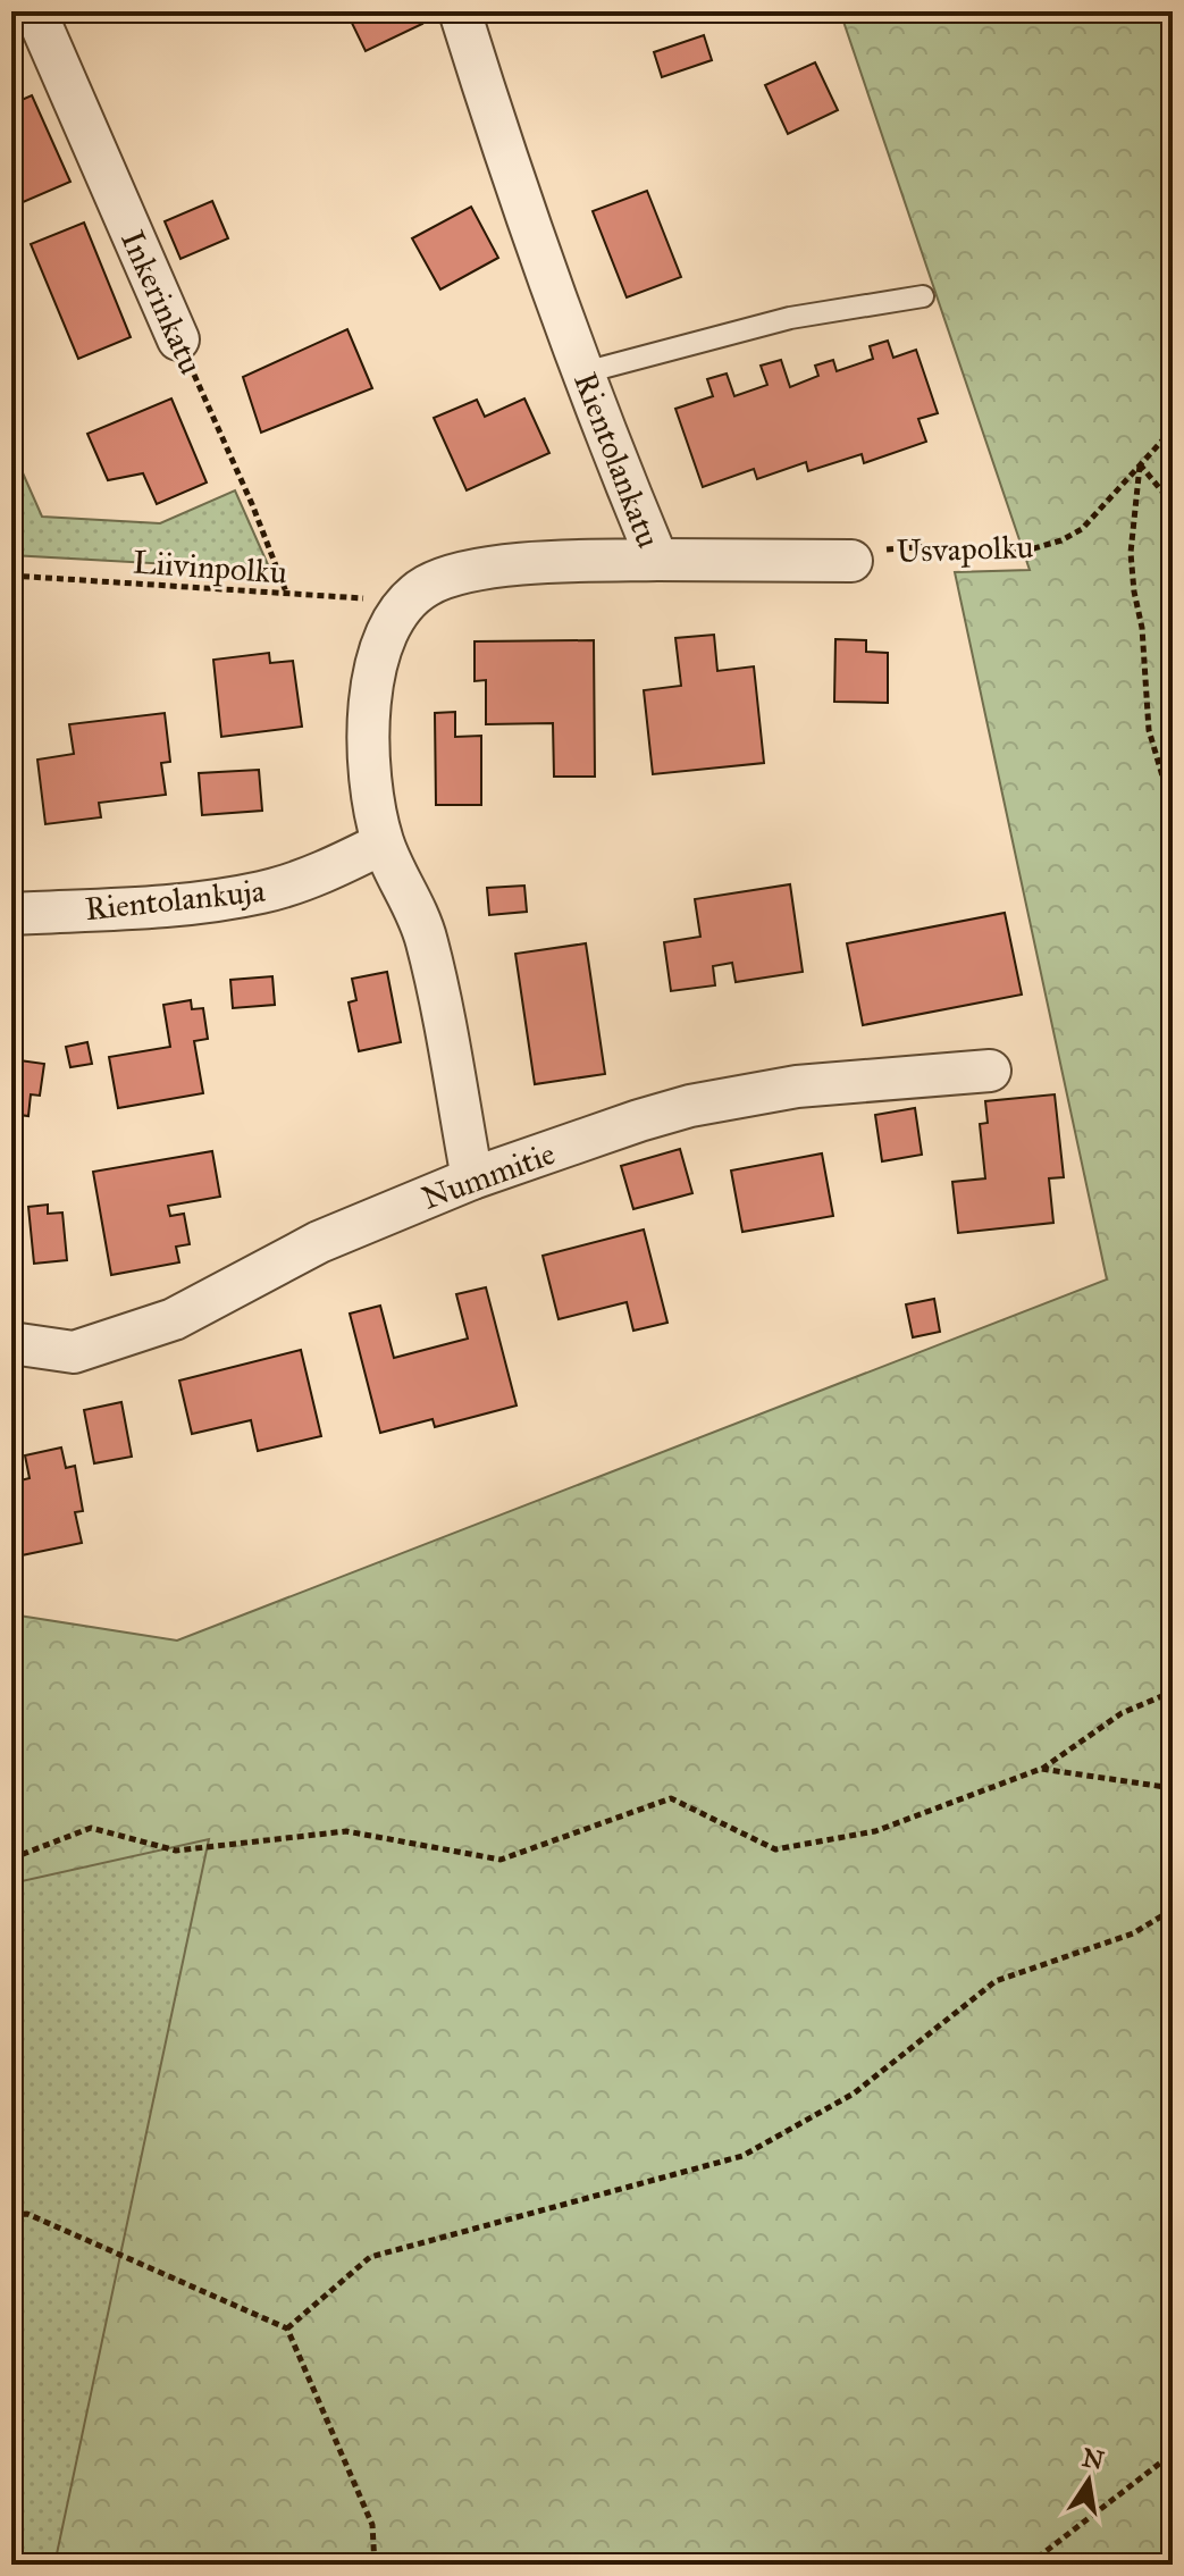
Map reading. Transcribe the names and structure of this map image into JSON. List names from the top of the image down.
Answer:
{
  "streets": {
    "street": [
      "Inkerinkatu",
      "Rientolankatu",
      "Usvapolku",
      "Rientolankuja",
      "Nummitie"
    ],
    "path": ["Liivinpolku"]
  },
  "crossings": [
    ["Inkerinkatu", "Liivinpolku"],
    ["Rientolankatu", "Usvapolku"],
    ["Rientolankatu", "Liivinpolku"]
  ],
  "north": "top"
}
